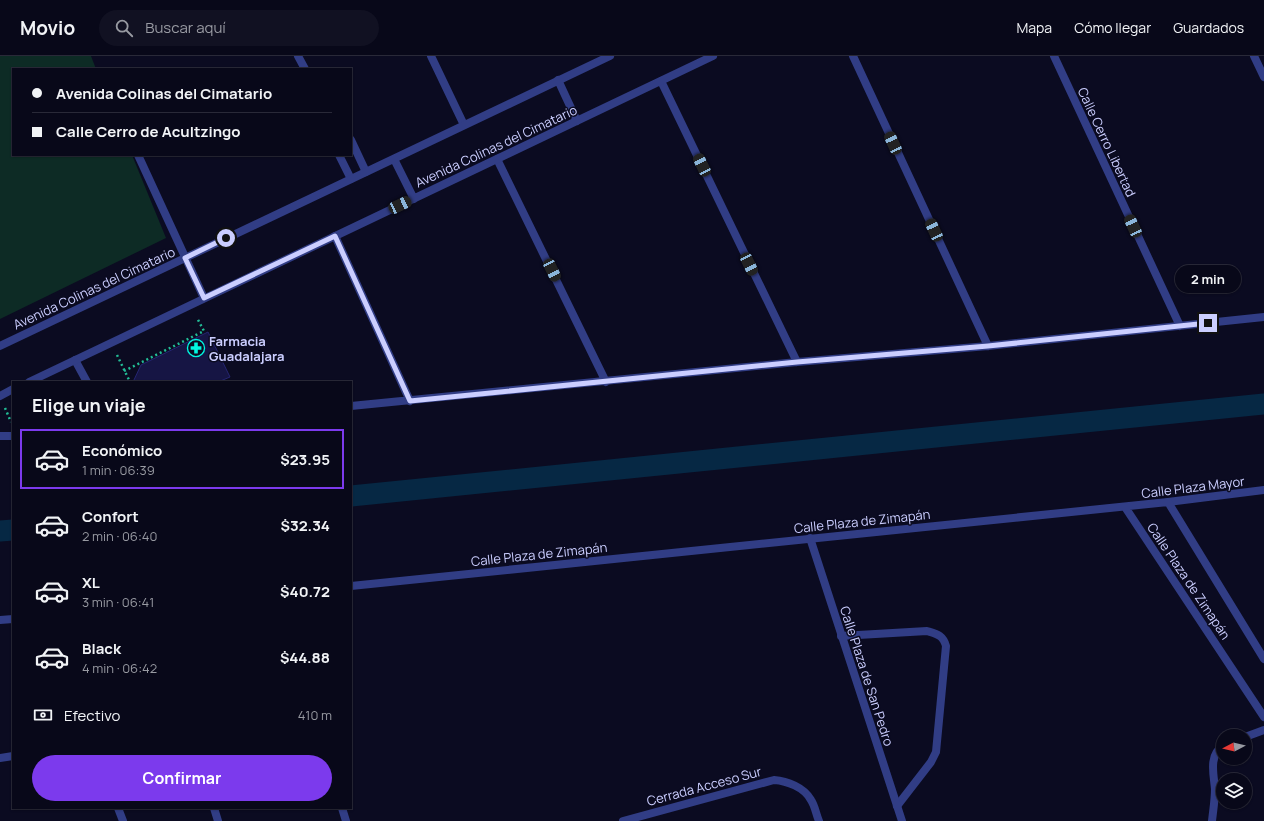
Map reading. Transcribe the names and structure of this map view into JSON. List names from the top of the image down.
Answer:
{
  "streets": {
    "street": [
      "Calle Cerro Libertad",
      "Avenida Colinas del Cimatario",
      "Calle Plaza Mayor",
      "Calle Plaza de Zimapán",
      "Calle Plaza de San Pedro",
      "Cerrada Acceso Sur"
    ]
  },
  "crossings": [
    ["Calle Plaza Mayor", "Calle Plaza de Zimapán"],
    ["Calle Plaza de Zimapán", "Calle Plaza de San Pedro"]
  ],
  "places": {
    "pharmacy": ["Farmacia Guadalajara"]
  },
  "north": "left",
  "page": {
    "header": "Movio",
    "search": "Buscar aquí",
    "nav": ["Mapa", "Cómo llegar", "Guardados"],
    "banner": ["Avenida Colinas del Cimatario", "Calle Cerro de Acultzingo"],
    "bubble": "2 min",
    "heading": "Elige un viaje",
    "list": [
      {
        "name": "Económico",
        "note": "1 min · 06:39",
        "value": "$23.95"
      },
      {
        "name": "Confort",
        "note": "2 min · 06:40",
        "value": "$32.34"
      },
      {
        "name": "XL",
        "note": "3 min · 06:41",
        "value": "$40.72"
      },
      {
        "name": "Black",
        "note": "4 min · 06:42",
        "value": "$44.88"
      }
    ],
    "pay": ["Efectivo", "410 m"],
    "buttons": "Confirmar"
  }
}
